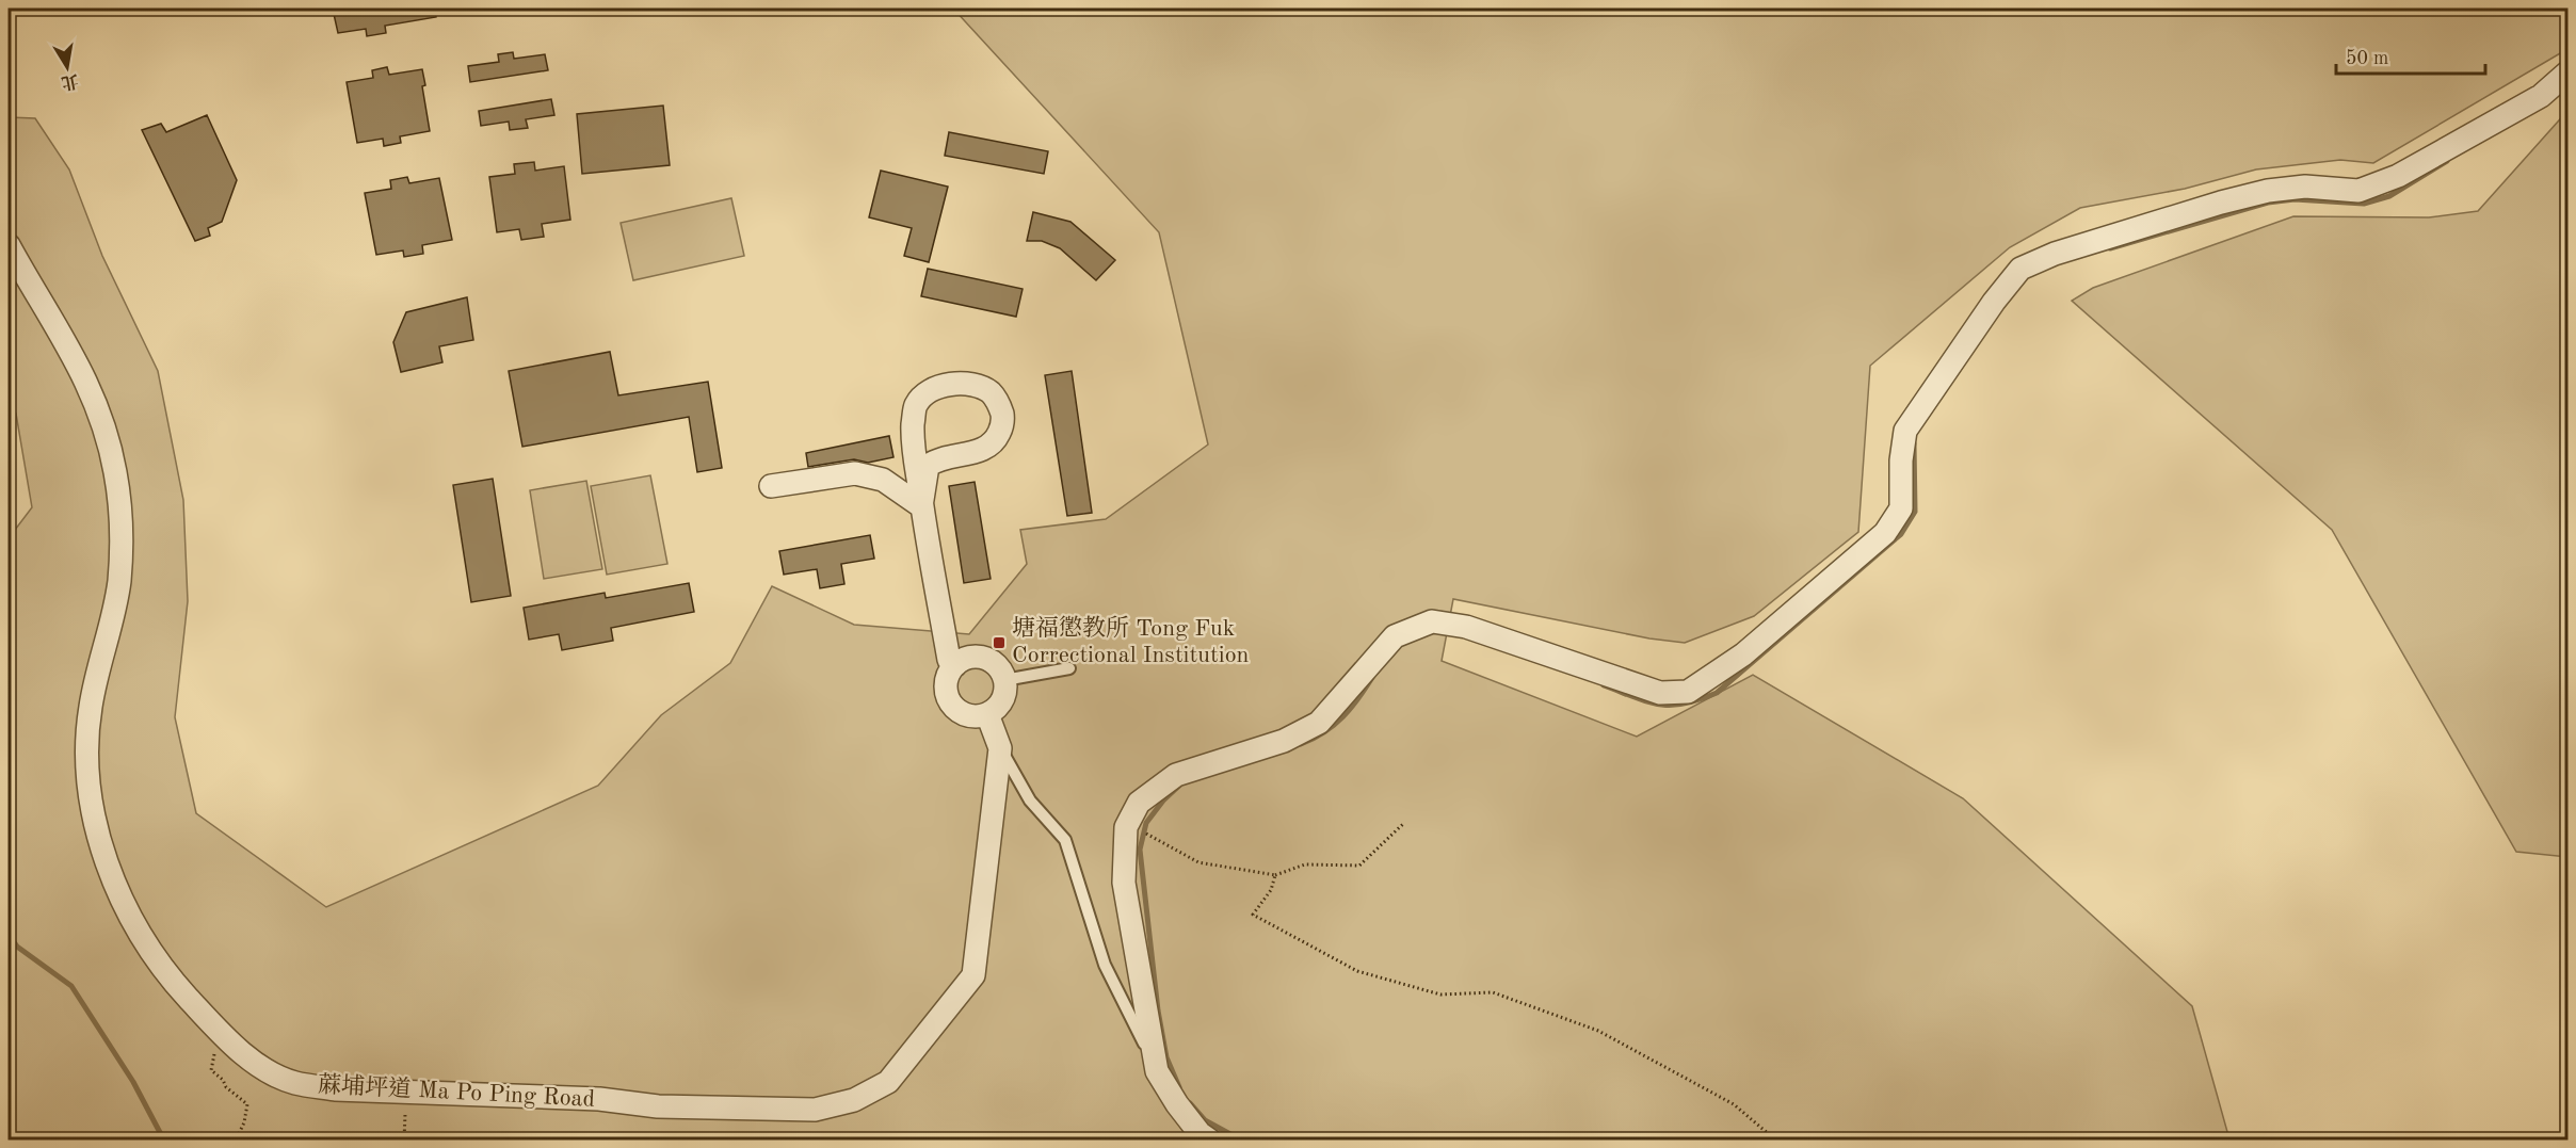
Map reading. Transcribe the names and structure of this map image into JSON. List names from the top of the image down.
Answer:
{
  "streets": {
    "street": ["蔴埔坪道 Ma Po Ping Road"]
  },
  "places": {
    "transit": ["塘福懲教所 Tong Fuk Correctional Institution"]
  },
  "scale_bar": "50 m",
  "north": "bottom"
}
